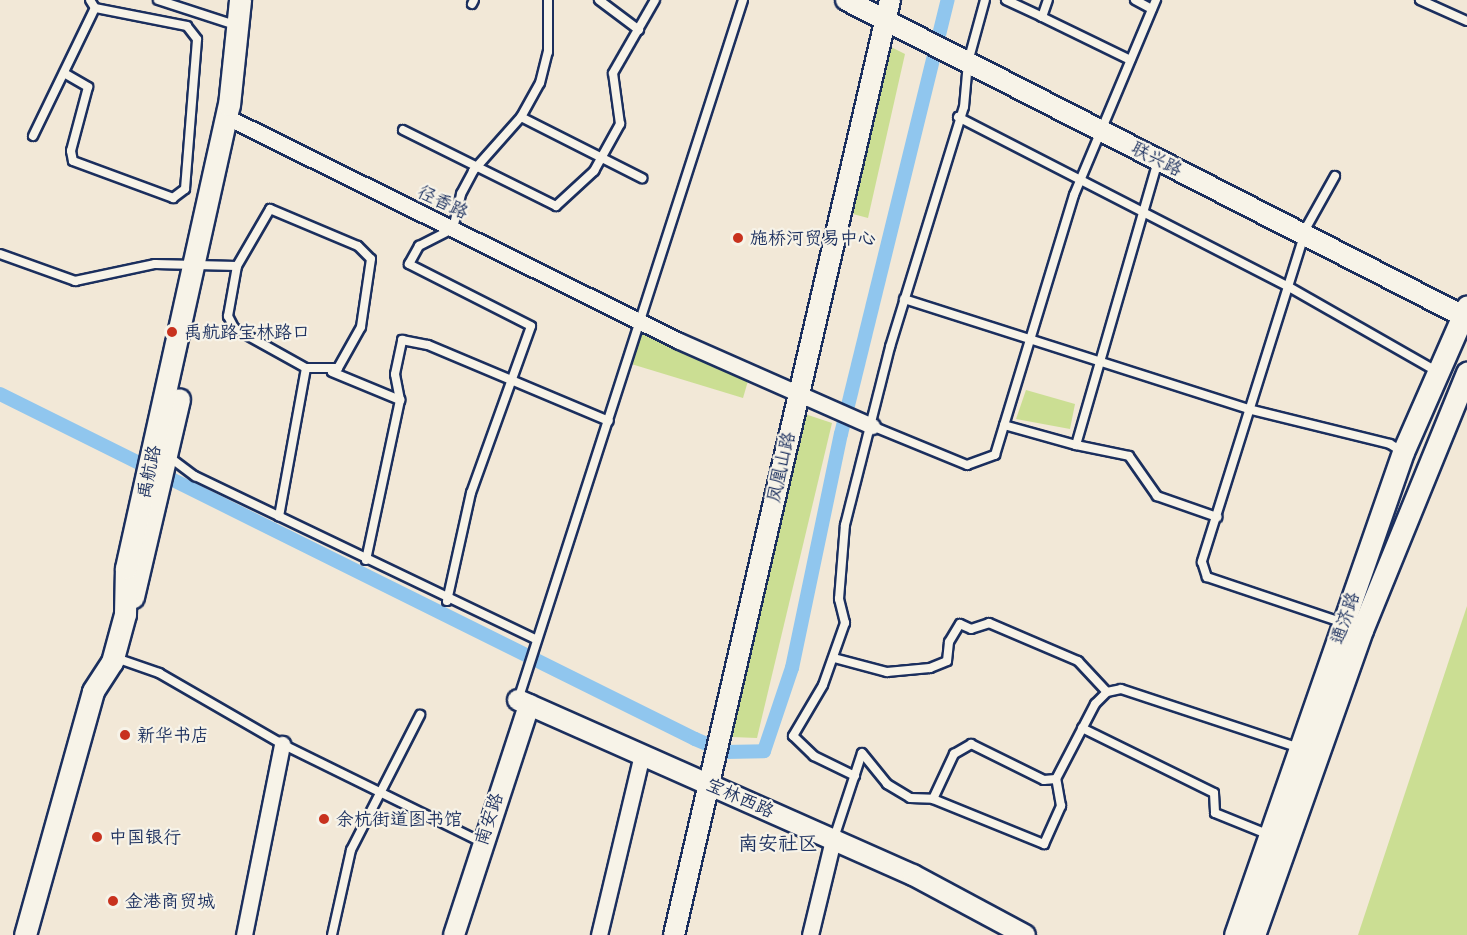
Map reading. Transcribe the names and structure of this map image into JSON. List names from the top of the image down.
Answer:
{
  "streets": {
    "main road": ["禹航路", "通济路"],
    "street": [
      "联兴路",
      "径香路",
      "凤凰山路",
      "宝林西路",
      "南安路"
    ]
  },
  "crossings": [
    ["联兴路", "凤凰山路"],
    ["联兴路", "通济路"],
    ["径香路", "凤凰山路"],
    ["径香路", "禹航路"],
    ["凤凰山路", "宝林西路"],
    ["宝林西路", "南安路"]
  ],
  "districts": ["南安社区"],
  "places": [
    "施桥河贸易中心",
    "禹航路宝林路口",
    "新华书店",
    "余杭街道图书馆",
    "中国银行",
    "金港商贸城"
  ]
}
